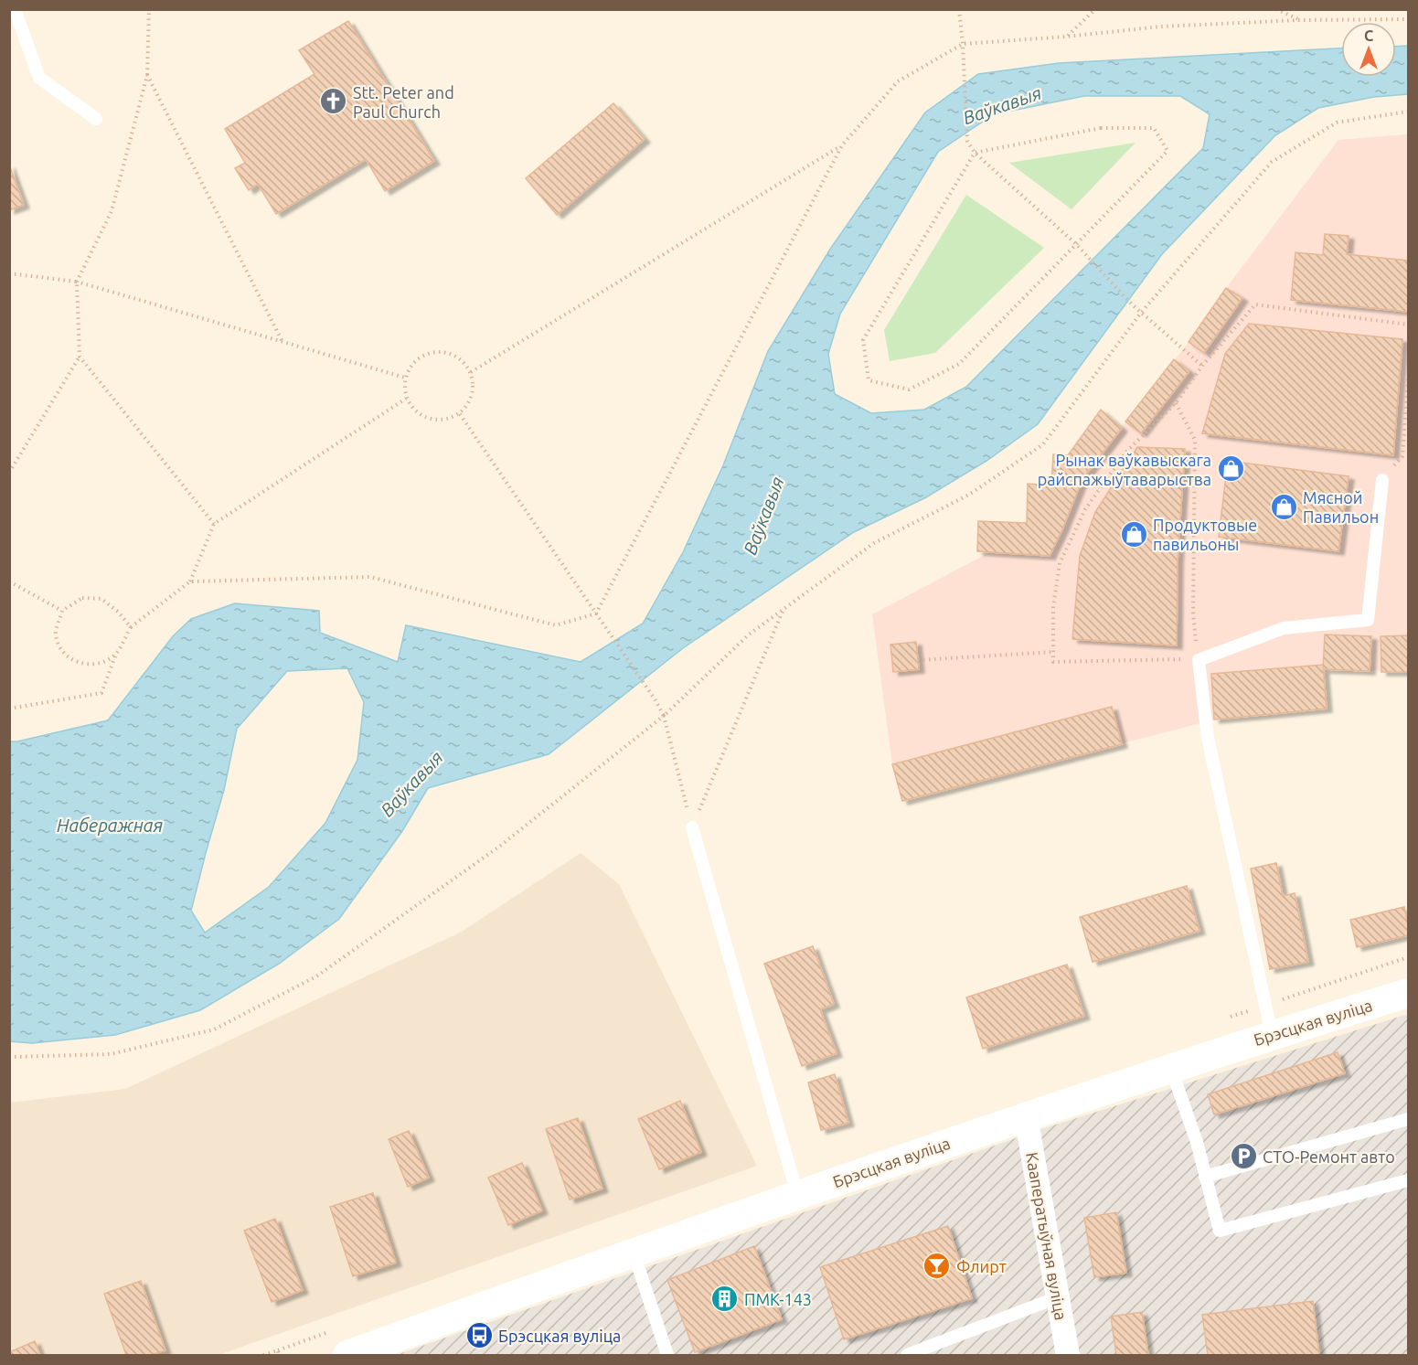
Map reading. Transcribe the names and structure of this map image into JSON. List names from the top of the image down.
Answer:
{
  "streets": {
    "street": ["Брэсцкая вуліца", "Кааператыўная вуліца"]
  },
  "crossings": [
    ["Брэсцкая вуліца", "Кааператыўная вуліца"]
  ],
  "water": ["Ваўкавыя", "Наберажная"],
  "places": {
    "church": ["Stt. Peter and Paul Church"],
    "shop": ["Рынак ваўкавыскага райспажыўтаварыства", "Мясной Павильон", "Продуктовые павильоны"],
    "parking": ["СТО-Ремонт авто"],
    "bar": ["Флирт"],
    "building": ["ПМК-143"],
    "bus stop": ["Брэсцкая вуліца"]
  },
  "north": "top"
}
